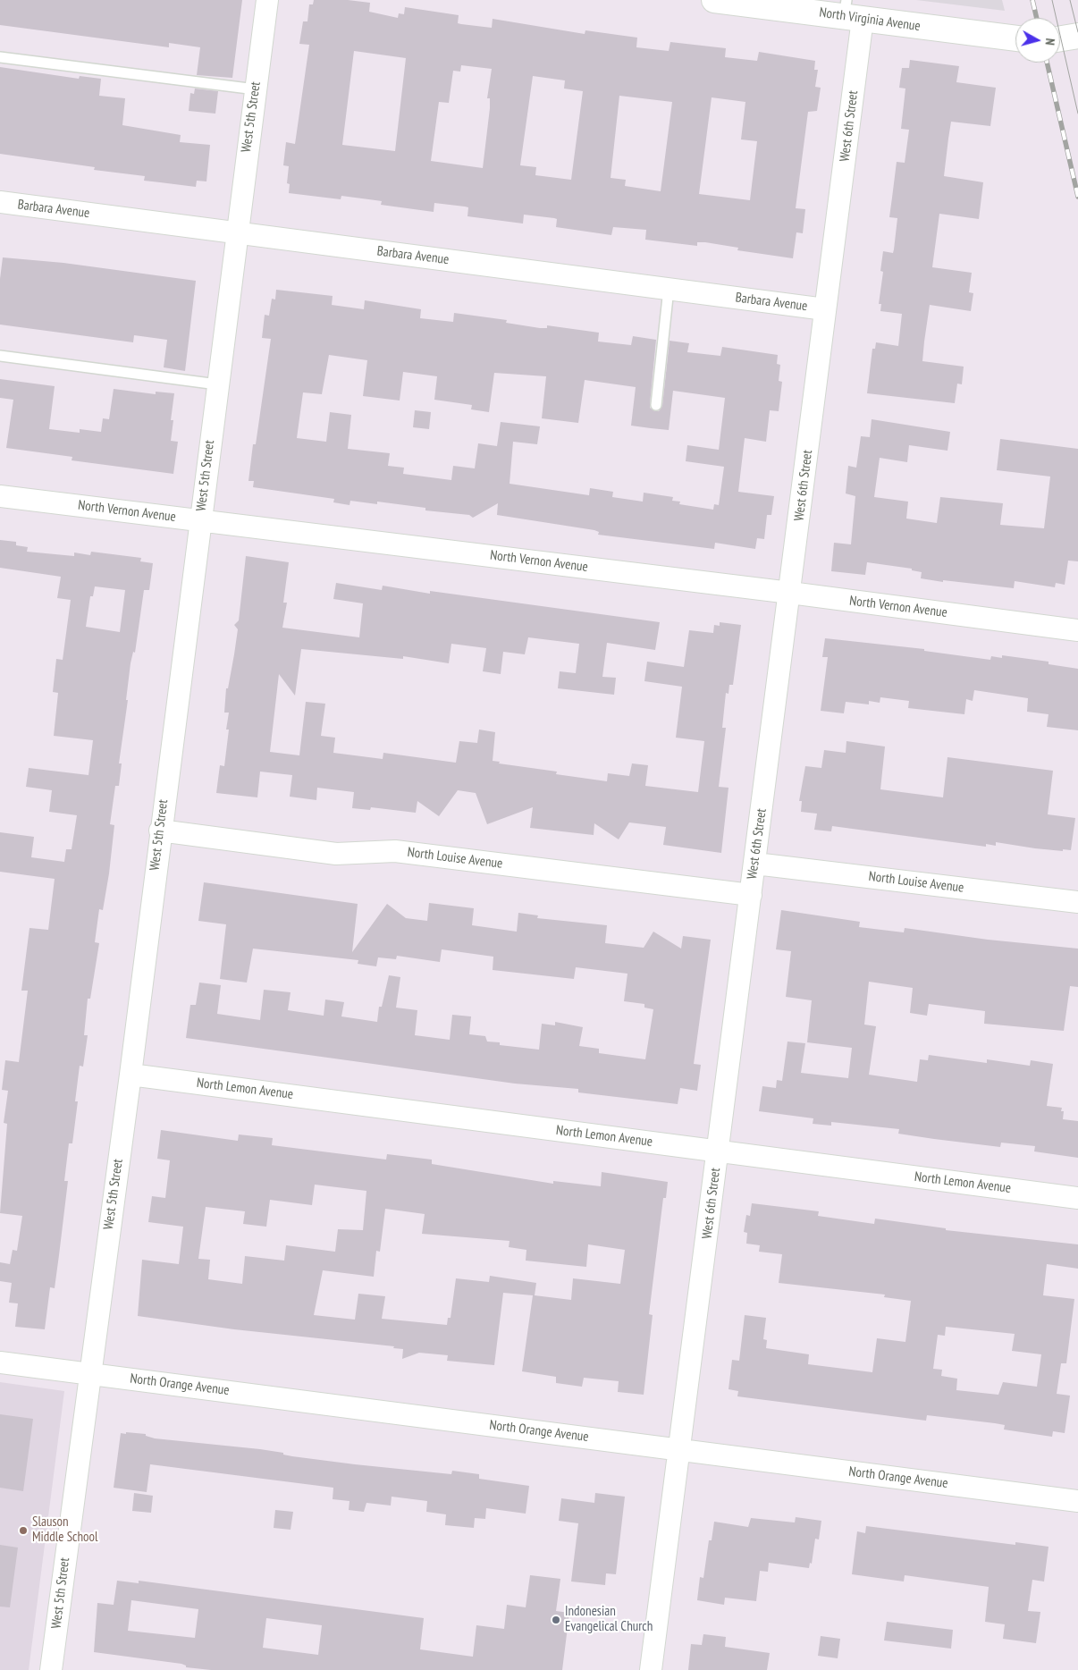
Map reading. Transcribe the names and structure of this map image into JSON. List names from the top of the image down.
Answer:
{
  "streets": {
    "street": [
      "North Virginia Avenue",
      "West 5th Street",
      "West 6th Street",
      "Barbara Avenue",
      "North Vernon Avenue",
      "North Louise Avenue",
      "North Lemon Avenue",
      "North Orange Avenue"
    ]
  },
  "crossings": [
    ["North Virginia Avenue", "West 6th Street"],
    ["West 5th Street", "Barbara Avenue"],
    ["West 5th Street", "North Vernon Avenue"],
    ["West 5th Street", "North Louise Avenue"],
    ["West 5th Street", "North Lemon Avenue"],
    ["West 5th Street", "North Orange Avenue"],
    ["West 6th Street", "Barbara Avenue"],
    ["West 6th Street", "North Vernon Avenue"],
    ["West 6th Street", "North Louise Avenue"],
    ["West 6th Street", "North Lemon Avenue"],
    ["West 6th Street", "North Orange Avenue"]
  ],
  "places": ["Slauson Middle School", "Indonesian Evangelical Church"],
  "north": "right"
}
